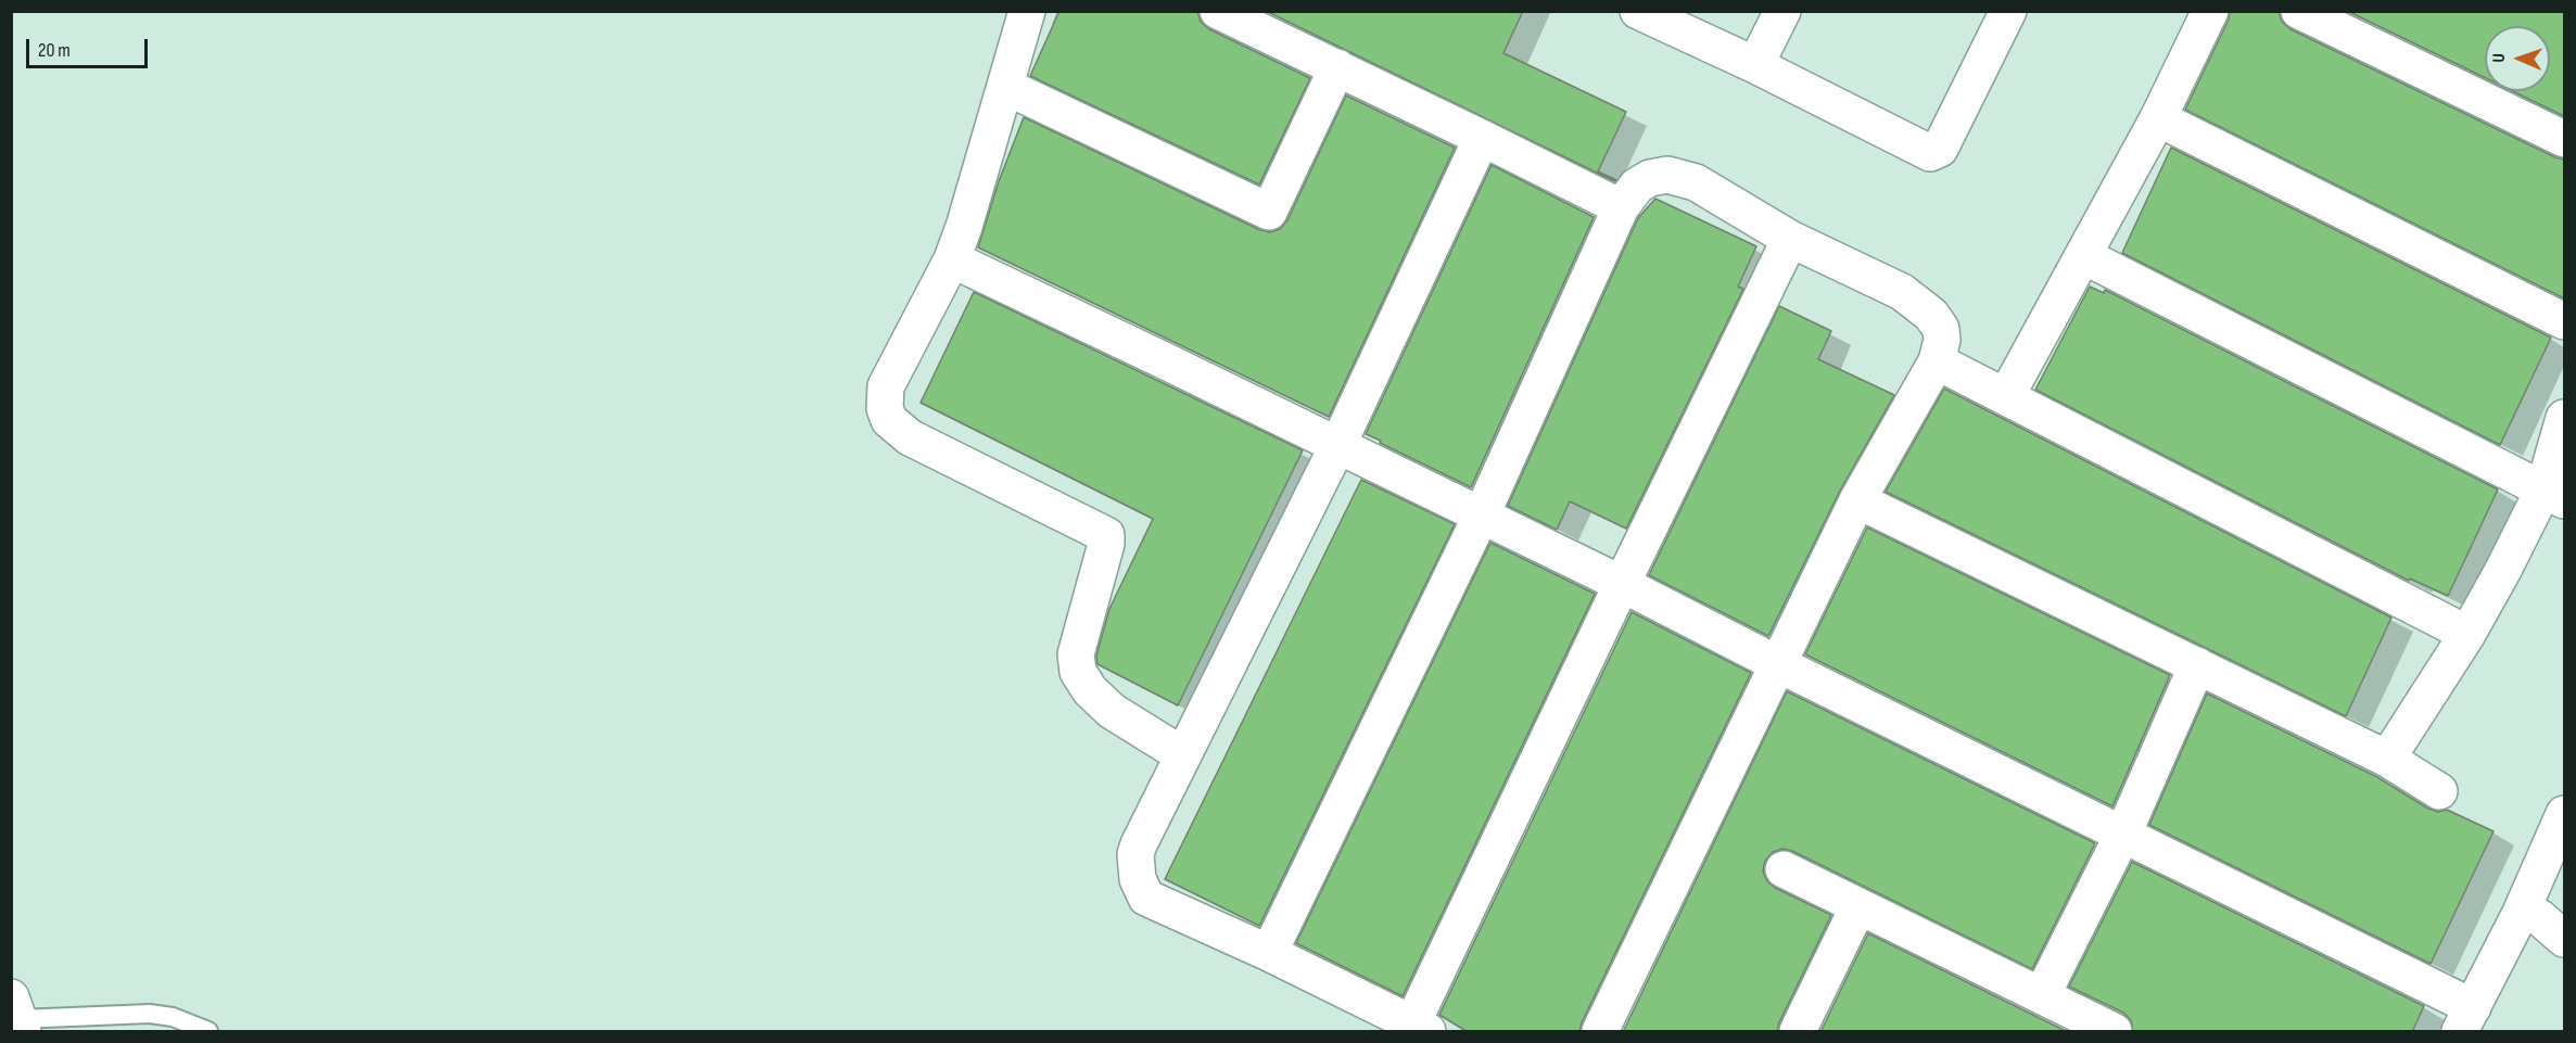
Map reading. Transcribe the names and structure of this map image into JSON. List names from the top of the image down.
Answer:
{
  "scale_bar": "20 m",
  "north": "left"
}
